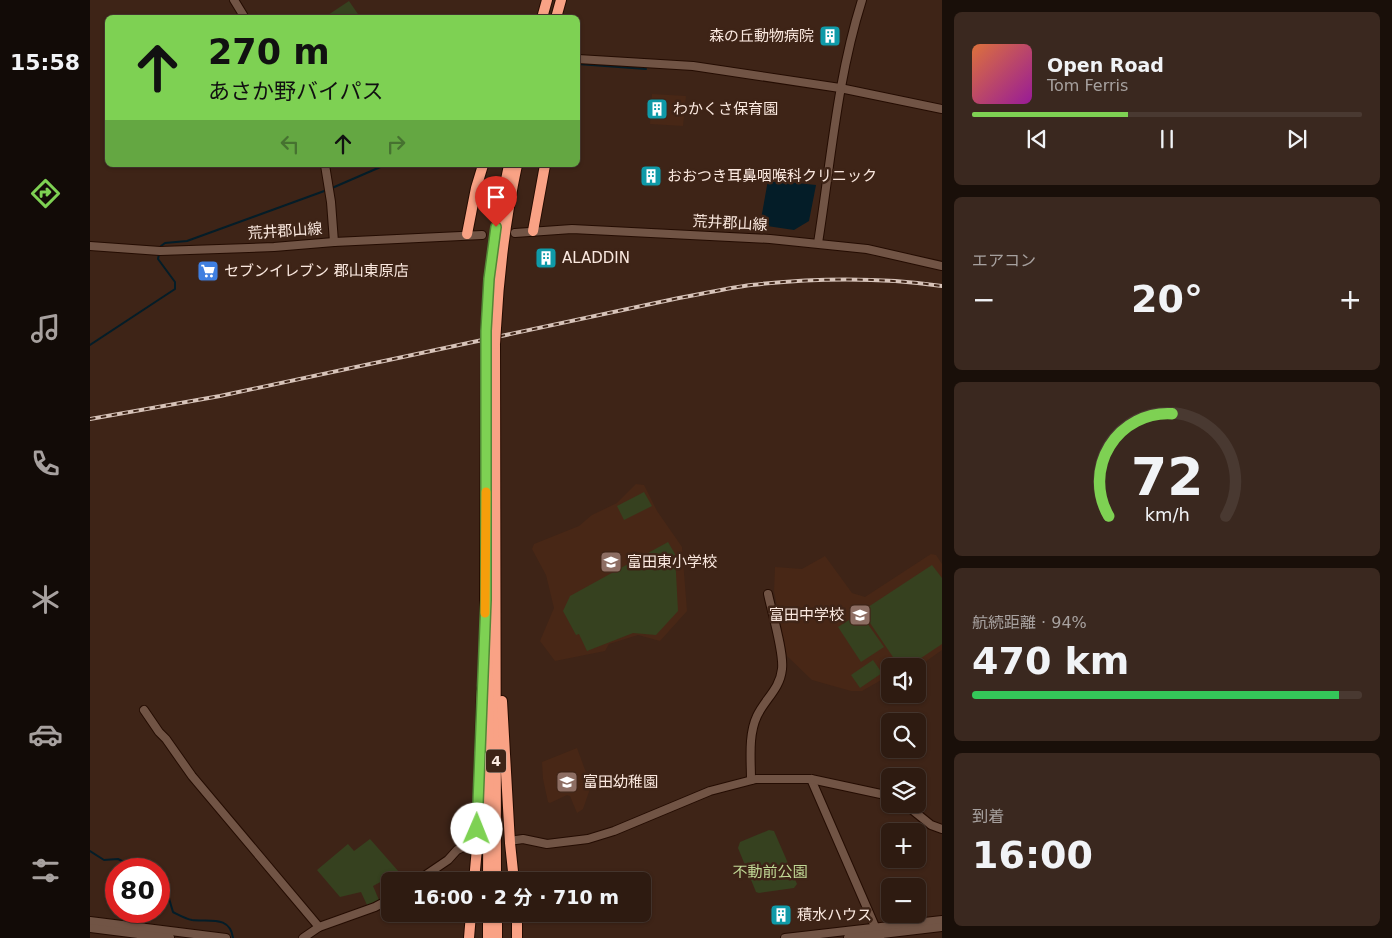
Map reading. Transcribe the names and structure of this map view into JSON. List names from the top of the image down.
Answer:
{
  "streets": {
    "highway": ["4"],
    "street": ["荒井郡山線"]
  },
  "parks": ["不動前公園"],
  "places": {
    "building": [
      "森の丘動物病院",
      "わかくさ保育園",
      "おおつき耳鼻咽喉科クリニック",
      "ALADDIN",
      "積水ハウス"
    ],
    "supermarket": ["セブンイレブン 郡山東原店"],
    "school or university": ["富田東小学校", "富田中学校", "富田幼稚園"]
  },
  "page": {
    "tabs": "15:58",
    "turn": ["270 m", "あさか野バイパス"],
    "song": ["Open Road", "Tom Ferris"],
    "tile": [
      "エアコン",
      ["航続距離 · 94%", "470 km"],
      ["到着", "16:00"]
    ],
    "heat": ["−", "20°", "+"],
    "map_buttons": ["+", "−"],
    "limit": "80",
    "trip": "16:00 · 2 分 · 710 m",
    "gauge": ["72", "km/h"]
  }
}
